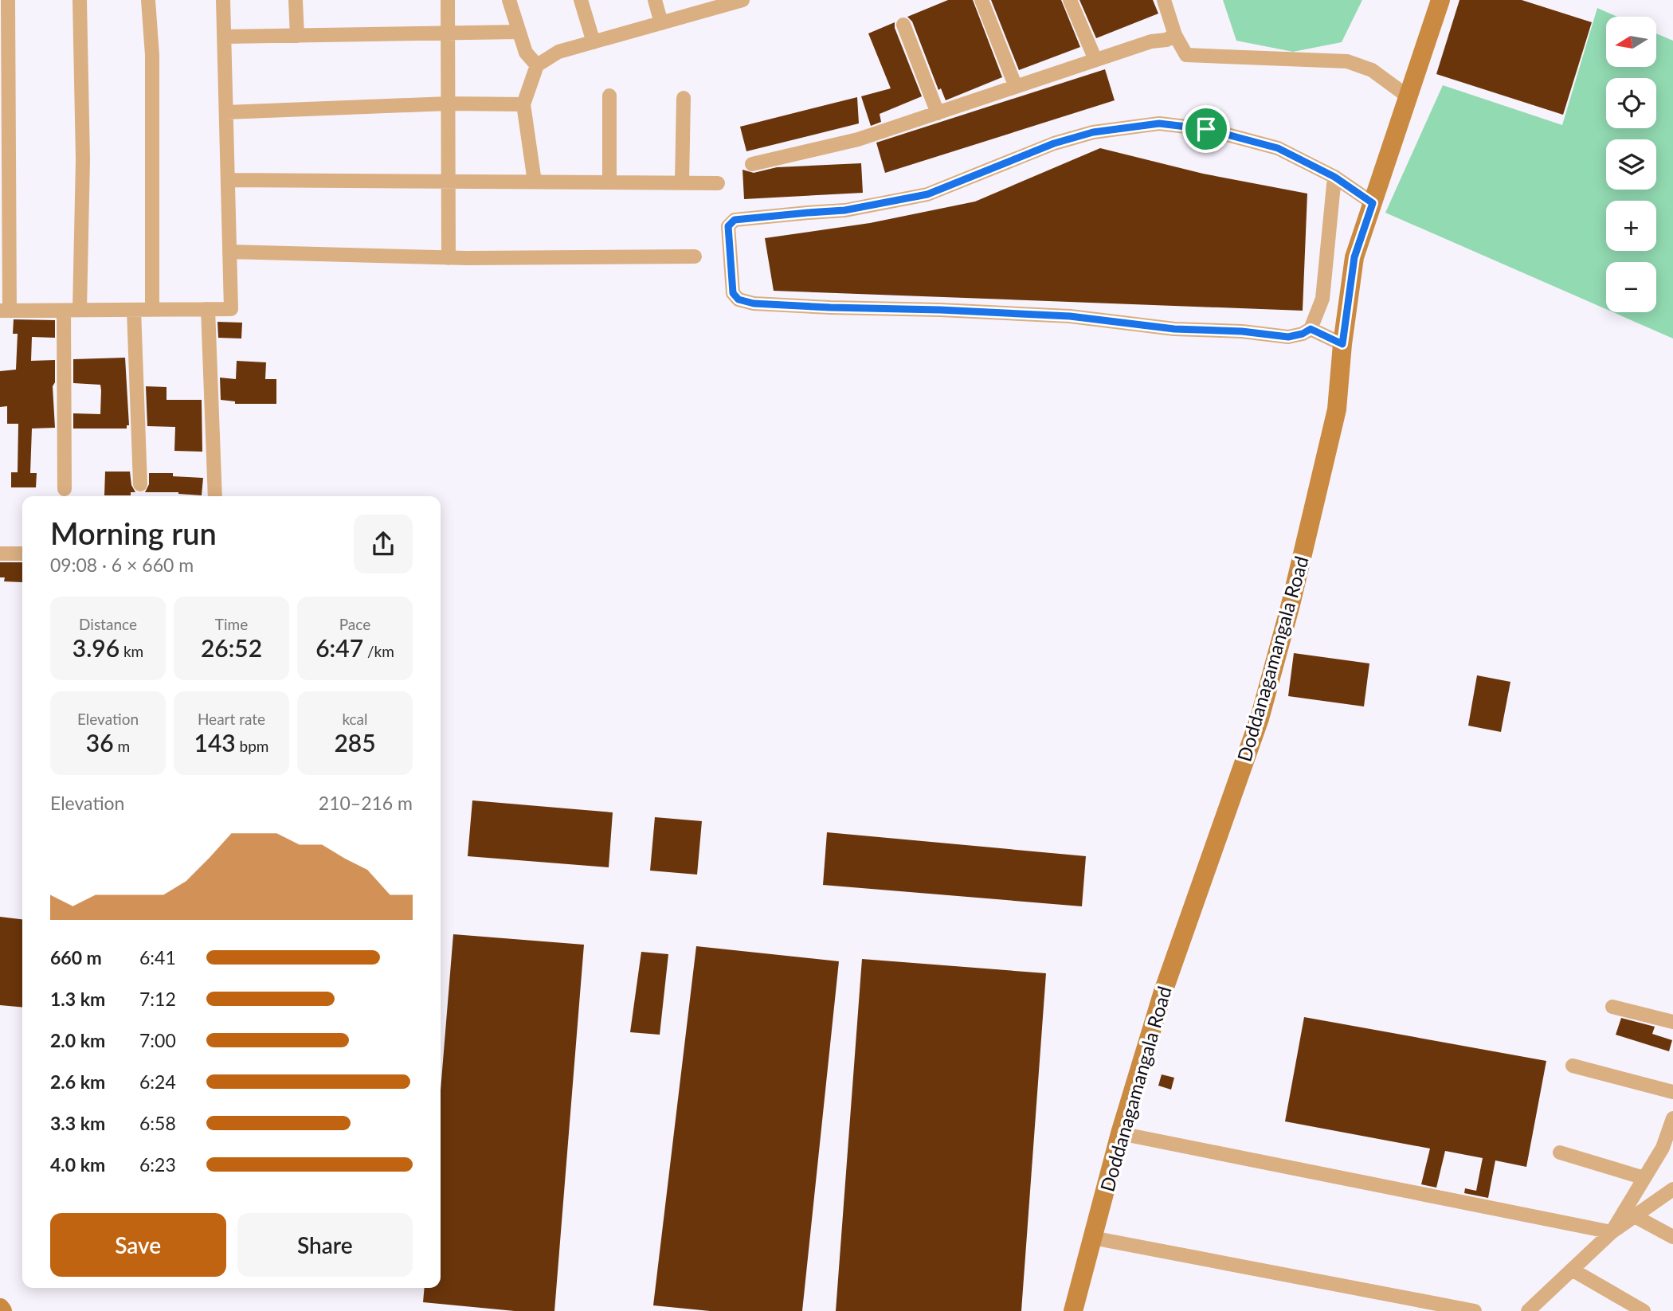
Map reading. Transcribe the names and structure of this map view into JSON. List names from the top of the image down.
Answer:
{
  "streets": {
    "street": ["Doddanagamangala Road"]
  },
  "north": "left",
  "page": {
    "map_buttons": ["+", "−"],
    "heading": ["Morning run", "09:08 · 6 × 660 m"],
    "stats": [
      ["Distance", "3.96 km"],
      ["Time", "26:52"],
      ["Pace", "6:47 /km"],
      ["Elevation", "36 m"],
      ["Heart rate", "143 bpm"],
      ["kcal", "285"]
    ],
    "chart": ["Elevation", "210–216 m"],
    "list": [
      {
        "name": "660 m",
        "note": "6:41"
      },
      {
        "name": "1.3 km",
        "note": "7:12"
      },
      {
        "name": "2.0 km",
        "note": "7:00"
      },
      {
        "name": "2.6 km",
        "note": "6:24"
      },
      {
        "name": "3.3 km",
        "note": "6:58"
      },
      {
        "name": "4.0 km",
        "note": "6:23"
      }
    ],
    "buttons": ["Save", "Share"]
  }
}
